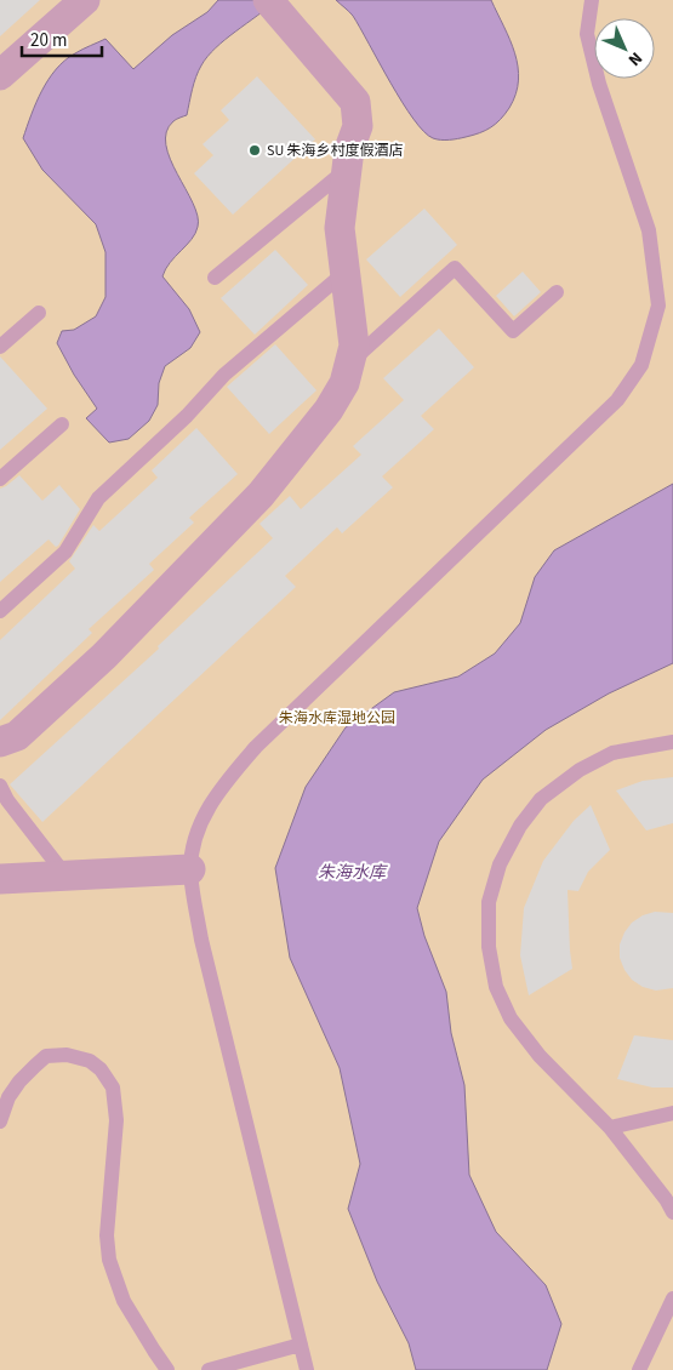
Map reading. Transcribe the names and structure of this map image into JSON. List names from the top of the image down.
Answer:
{
  "water": ["朱海水库"],
  "parks": ["朱海水库湿地公园"],
  "places": ["SU 朱海乡村度假酒店"],
  "scale_bar": "20 m",
  "north": "bottom right"
}
